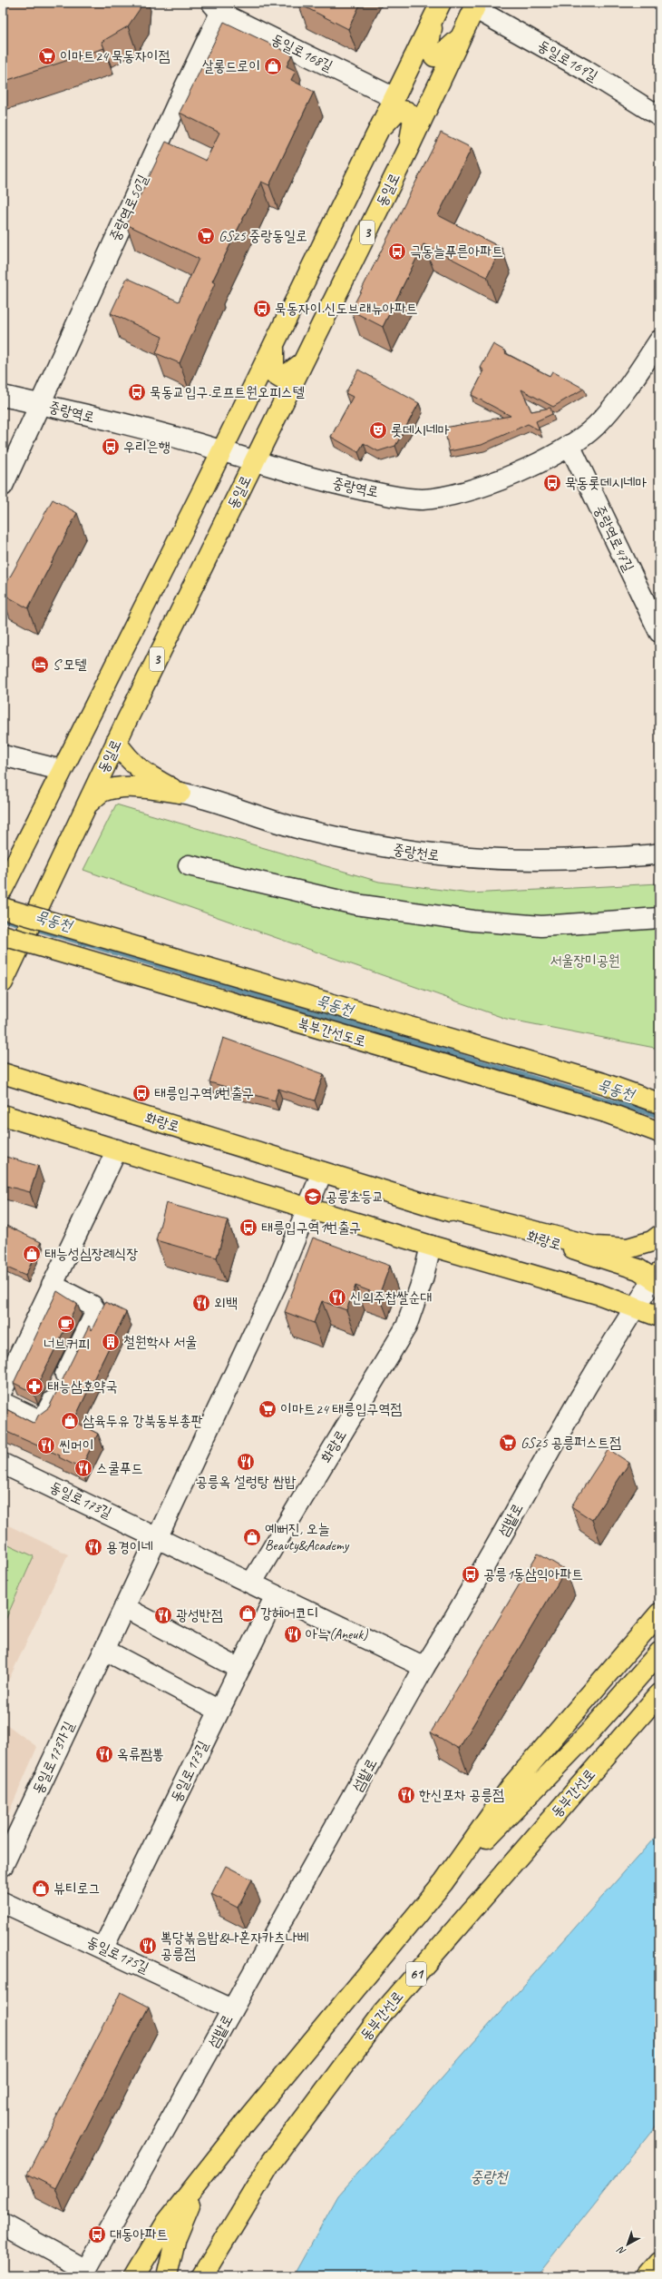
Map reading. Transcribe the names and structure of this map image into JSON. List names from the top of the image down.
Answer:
{
  "streets": {
    "main road": [
      "동일로",
      "3",
      "북부간선도로",
      "화랑로",
      "동부간선로",
      "61"
    ],
    "street": [
      "동일로168길",
      "동일로169길",
      "중랑역로50길",
      "중랑역로",
      "중랑역로47길",
      "중랑천로",
      "동일로173길",
      "섬밭로",
      "동일로173가길",
      "동일로175길"
    ]
  },
  "crossings": [
    ["동일로168길", "중랑역로50길"],
    ["동일로169길", "동일로"],
    ["동일로", "중랑역로"],
    ["중랑역로50길", "중랑역로"],
    ["중랑역로", "중랑역로47길"],
    ["화랑로", "동일로173길"],
    ["화랑로", "섬밭로"],
    ["동일로173길", "섬밭로"],
    ["동일로173길", "동일로173가길"],
    ["동일로173길", "동일로175길"],
    ["섬밭로", "동일로175길"]
  ],
  "water": ["묵동천", "중랑천"],
  "parks": ["서울장미공원"],
  "places": {
    "supermarket": [
      "이마트24 묵동자이점",
      "GS25 중랑동일로",
      "이마트24 태릉입구역점",
      "GS25 공릉퍼스트점"
    ],
    "shop": [
      "살롱드로이",
      "태능성심장례식장",
      "삼육두유 강북동부총판",
      "예뻐진, 오늘 Beauty&Academy",
      "강헤어코디",
      "뷰티로그"
    ],
    "bus stop": [
      "극동늘푸른아파트",
      "묵동자이.신도브래뉴아파트",
      "묵동교입구.로프트원오피스텔",
      "우리은행",
      "묵동롯데시네마",
      "태릉입구역8번출구",
      "태릉입구역1번출구",
      "공릉1동삼익아파트",
      "대동아파트"
    ],
    "theatre": ["롯데시네마"],
    "hotel": ["S 모텔"],
    "school or university": ["공릉초등교"],
    "restaurant": [
      "신의주찹쌀순대",
      "외백",
      "씬머이",
      "공릉옥 설렁탕 쌉밥",
      "스쿨푸드",
      "용경이네",
      "광성반점",
      "아늑(Aneuk)",
      "옥류짬뽕",
      "한신포차 공릉점",
      "뽁당볶음밥&나혼자카츠나베 공릉점"
    ],
    "cafe": ["너브커피"],
    "building": ["철원학사 서울"],
    "pharmacy": ["태능삼호약국"]
  },
  "north": "bottom left"
}
